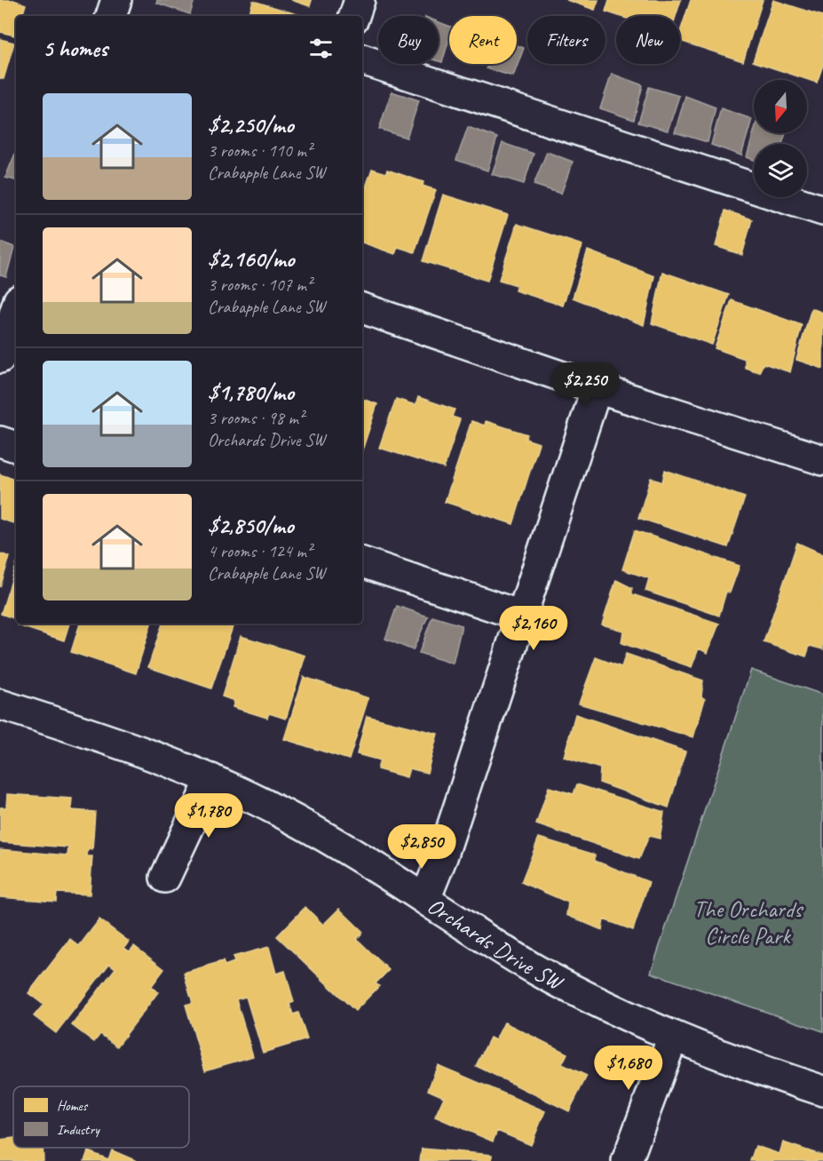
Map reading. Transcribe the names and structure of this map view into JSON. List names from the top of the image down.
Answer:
{
  "streets": {
    "street": ["Orchards Drive SW"]
  },
  "parks": ["The Orchards Circle Park"],
  "legend": ["Homes", "Industry"],
  "north": "bottom",
  "page": {
    "chip": [
      "Buy",
      "Rent",
      "Filters",
      "New"
    ],
    "heading": "5 homes",
    "list": [
      {
        "name": "$2,250/mo",
        "note": "3 rooms · 110 m² · Crabapple Lane SW"
      },
      {
        "name": "$2,160/mo",
        "note": "3 rooms · 107 m² · Crabapple Lane SW"
      },
      {
        "name": "$1,780/mo",
        "note": "3 rooms · 98 m² · Orchards Drive SW"
      },
      {
        "name": "$2,850/mo",
        "note": "4 rooms · 124 m² · Crabapple Lane SW"
      }
    ],
    "price": [
      "$2,250",
      "$2,160",
      "$1,780",
      "$2,850",
      "$1,680"
    ]
  }
}
